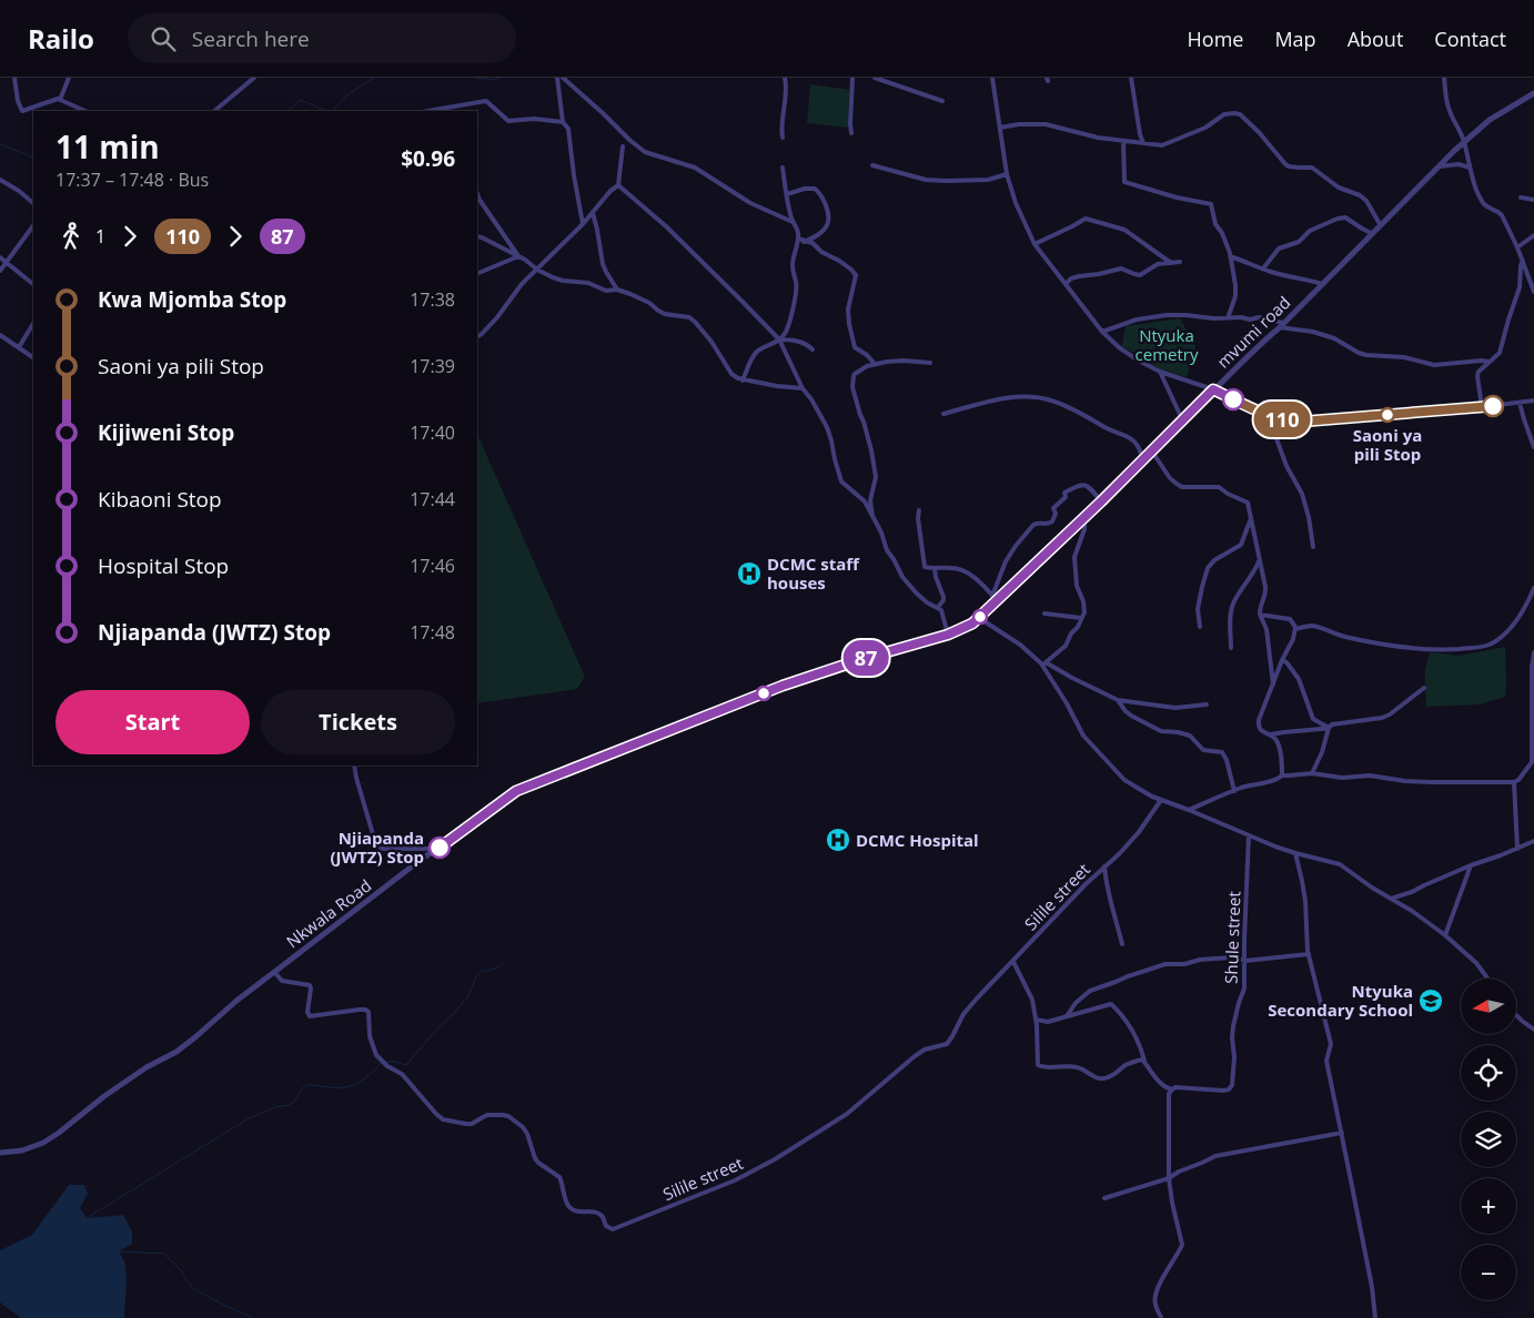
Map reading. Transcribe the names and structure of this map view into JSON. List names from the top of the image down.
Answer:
{
  "streets": {
    "street": [
      "mvumi road",
      "Silile street",
      "Nkwala Road",
      "Shule street"
    ]
  },
  "crossings": [
    ["mvumi road", "Nkwala Road"],
    ["Silile street", "Nkwala Road"]
  ],
  "parks": ["Ntyuka cemetry"],
  "places": {
    "other": ["Saoni ya pili Stop", "Njiapanda (JWTZ) Stop"],
    "hospital": ["DCMC staff houses", "DCMC Hospital"],
    "school or university": ["Ntyuka Secondary School"]
  },
  "lines": ["bus line 87", "bus line 110"],
  "north": "left",
  "page": {
    "header": "Railo",
    "search": "Search here",
    "nav": [
      "Home",
      "Map",
      "About",
      "Contact"
    ],
    "on_map": ["110", "87"],
    "heading": ["11 min", "17:37 – 17:48 · Bus", "$0.96"],
    "legs": ["1", "110", "87"],
    "list": [
      {
        "name": "Kwa Mjomba Stop",
        "value": "17:38"
      },
      {
        "name": "Saoni ya pili Stop",
        "value": "17:39"
      },
      {
        "name": "Kijiweni Stop",
        "value": "17:40"
      },
      {
        "name": "Kibaoni Stop",
        "value": "17:44"
      },
      {
        "name": "Hospital Stop",
        "value": "17:46"
      },
      {
        "name": "Njiapanda (JWTZ) Stop",
        "value": "17:48"
      }
    ],
    "buttons": ["Start", "Tickets"],
    "map_buttons": ["+", "−"]
  }
}
